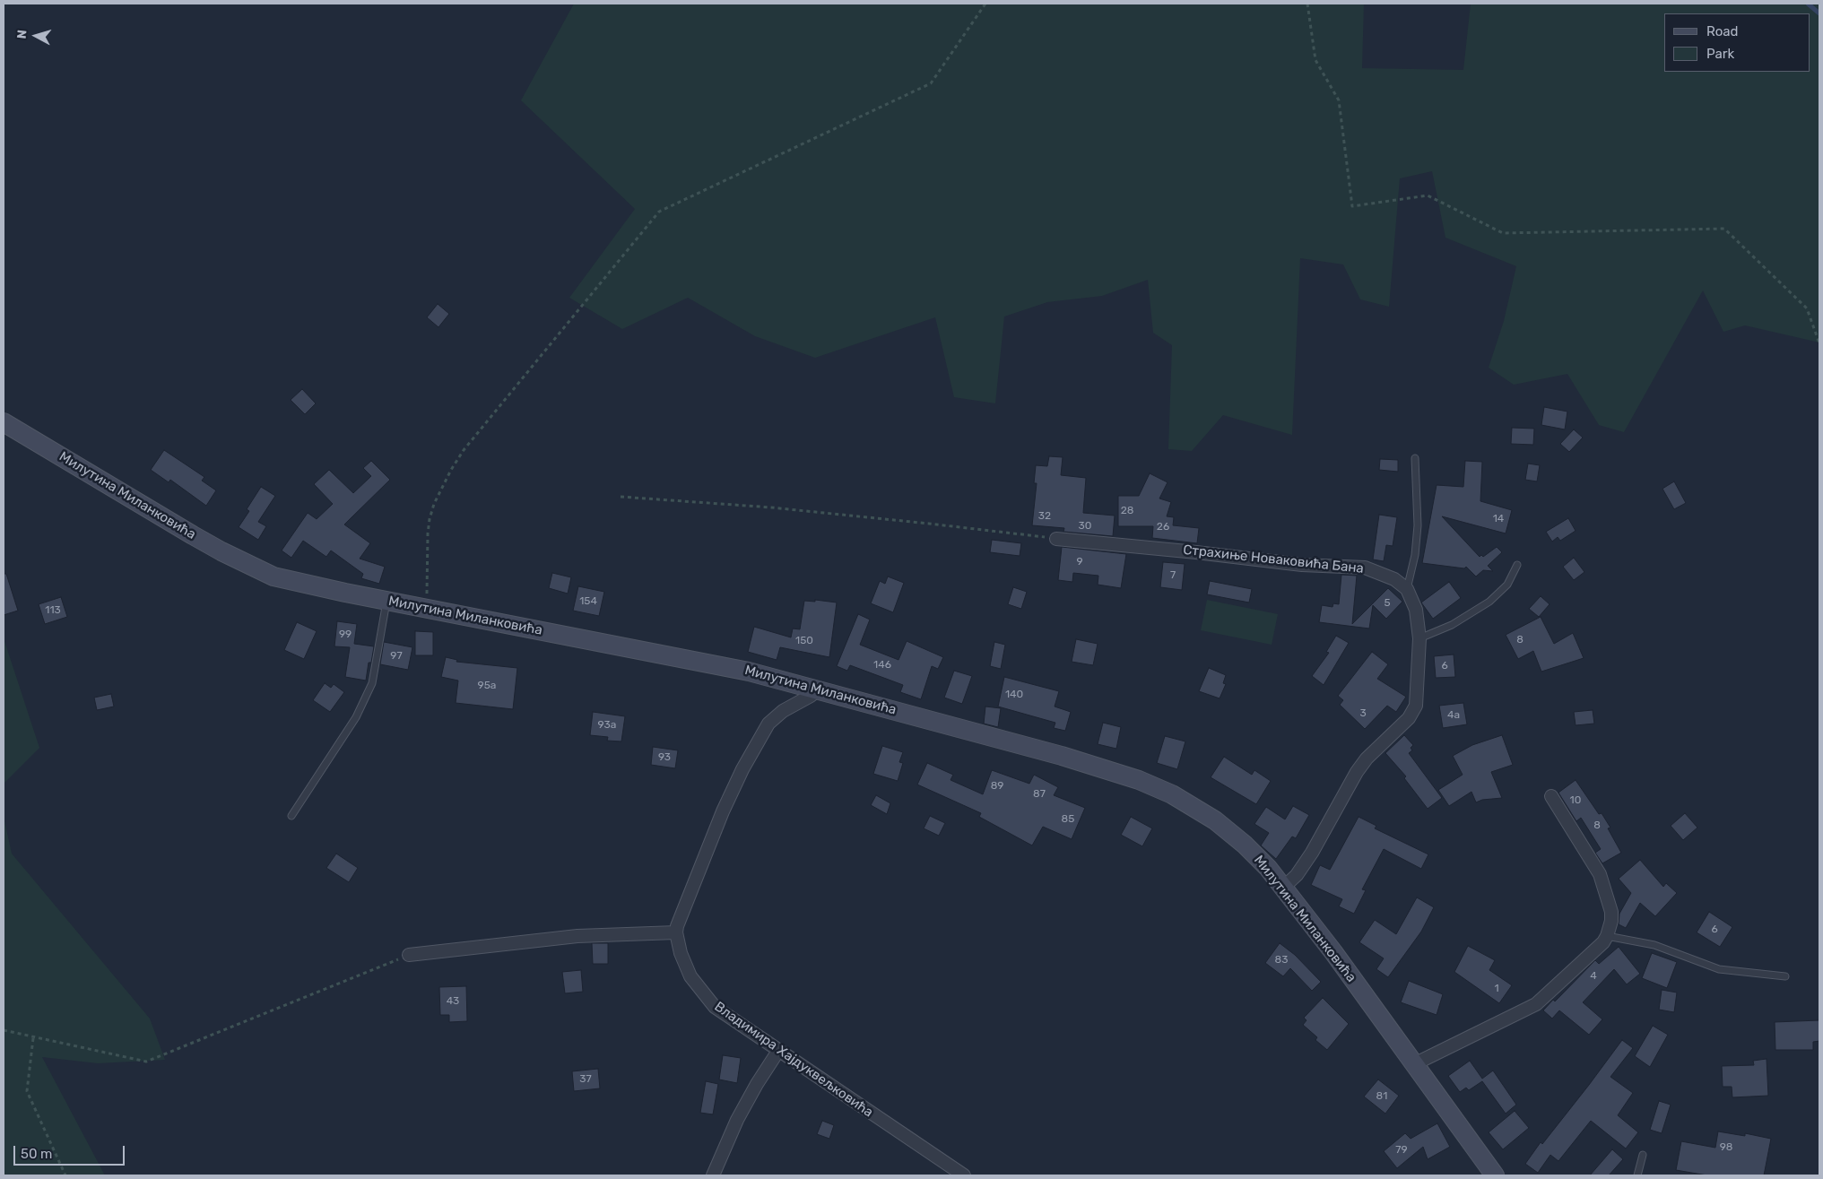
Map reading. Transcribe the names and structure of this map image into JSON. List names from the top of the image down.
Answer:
{
  "streets": {
    "main road": ["Милутина Миланковића"],
    "street": ["Страхиње Новаковића Бана", "Владимира Хајдуквељковића"]
  },
  "house_numbers": [
    "28",
    "32",
    "14",
    "30",
    "26",
    "9",
    "7",
    "154",
    "5",
    "113",
    "99",
    "8",
    "150",
    "97",
    "146",
    "6",
    "95a",
    "140",
    "3",
    "4a",
    "93a",
    "93",
    "89",
    "87",
    "10",
    "85",
    "8",
    "6",
    "83",
    "4",
    "1",
    "43",
    "37",
    "81",
    "98",
    "79"
  ],
  "legend": ["Road", "Park"],
  "scale_bar": "50 m",
  "north": "left"
}
